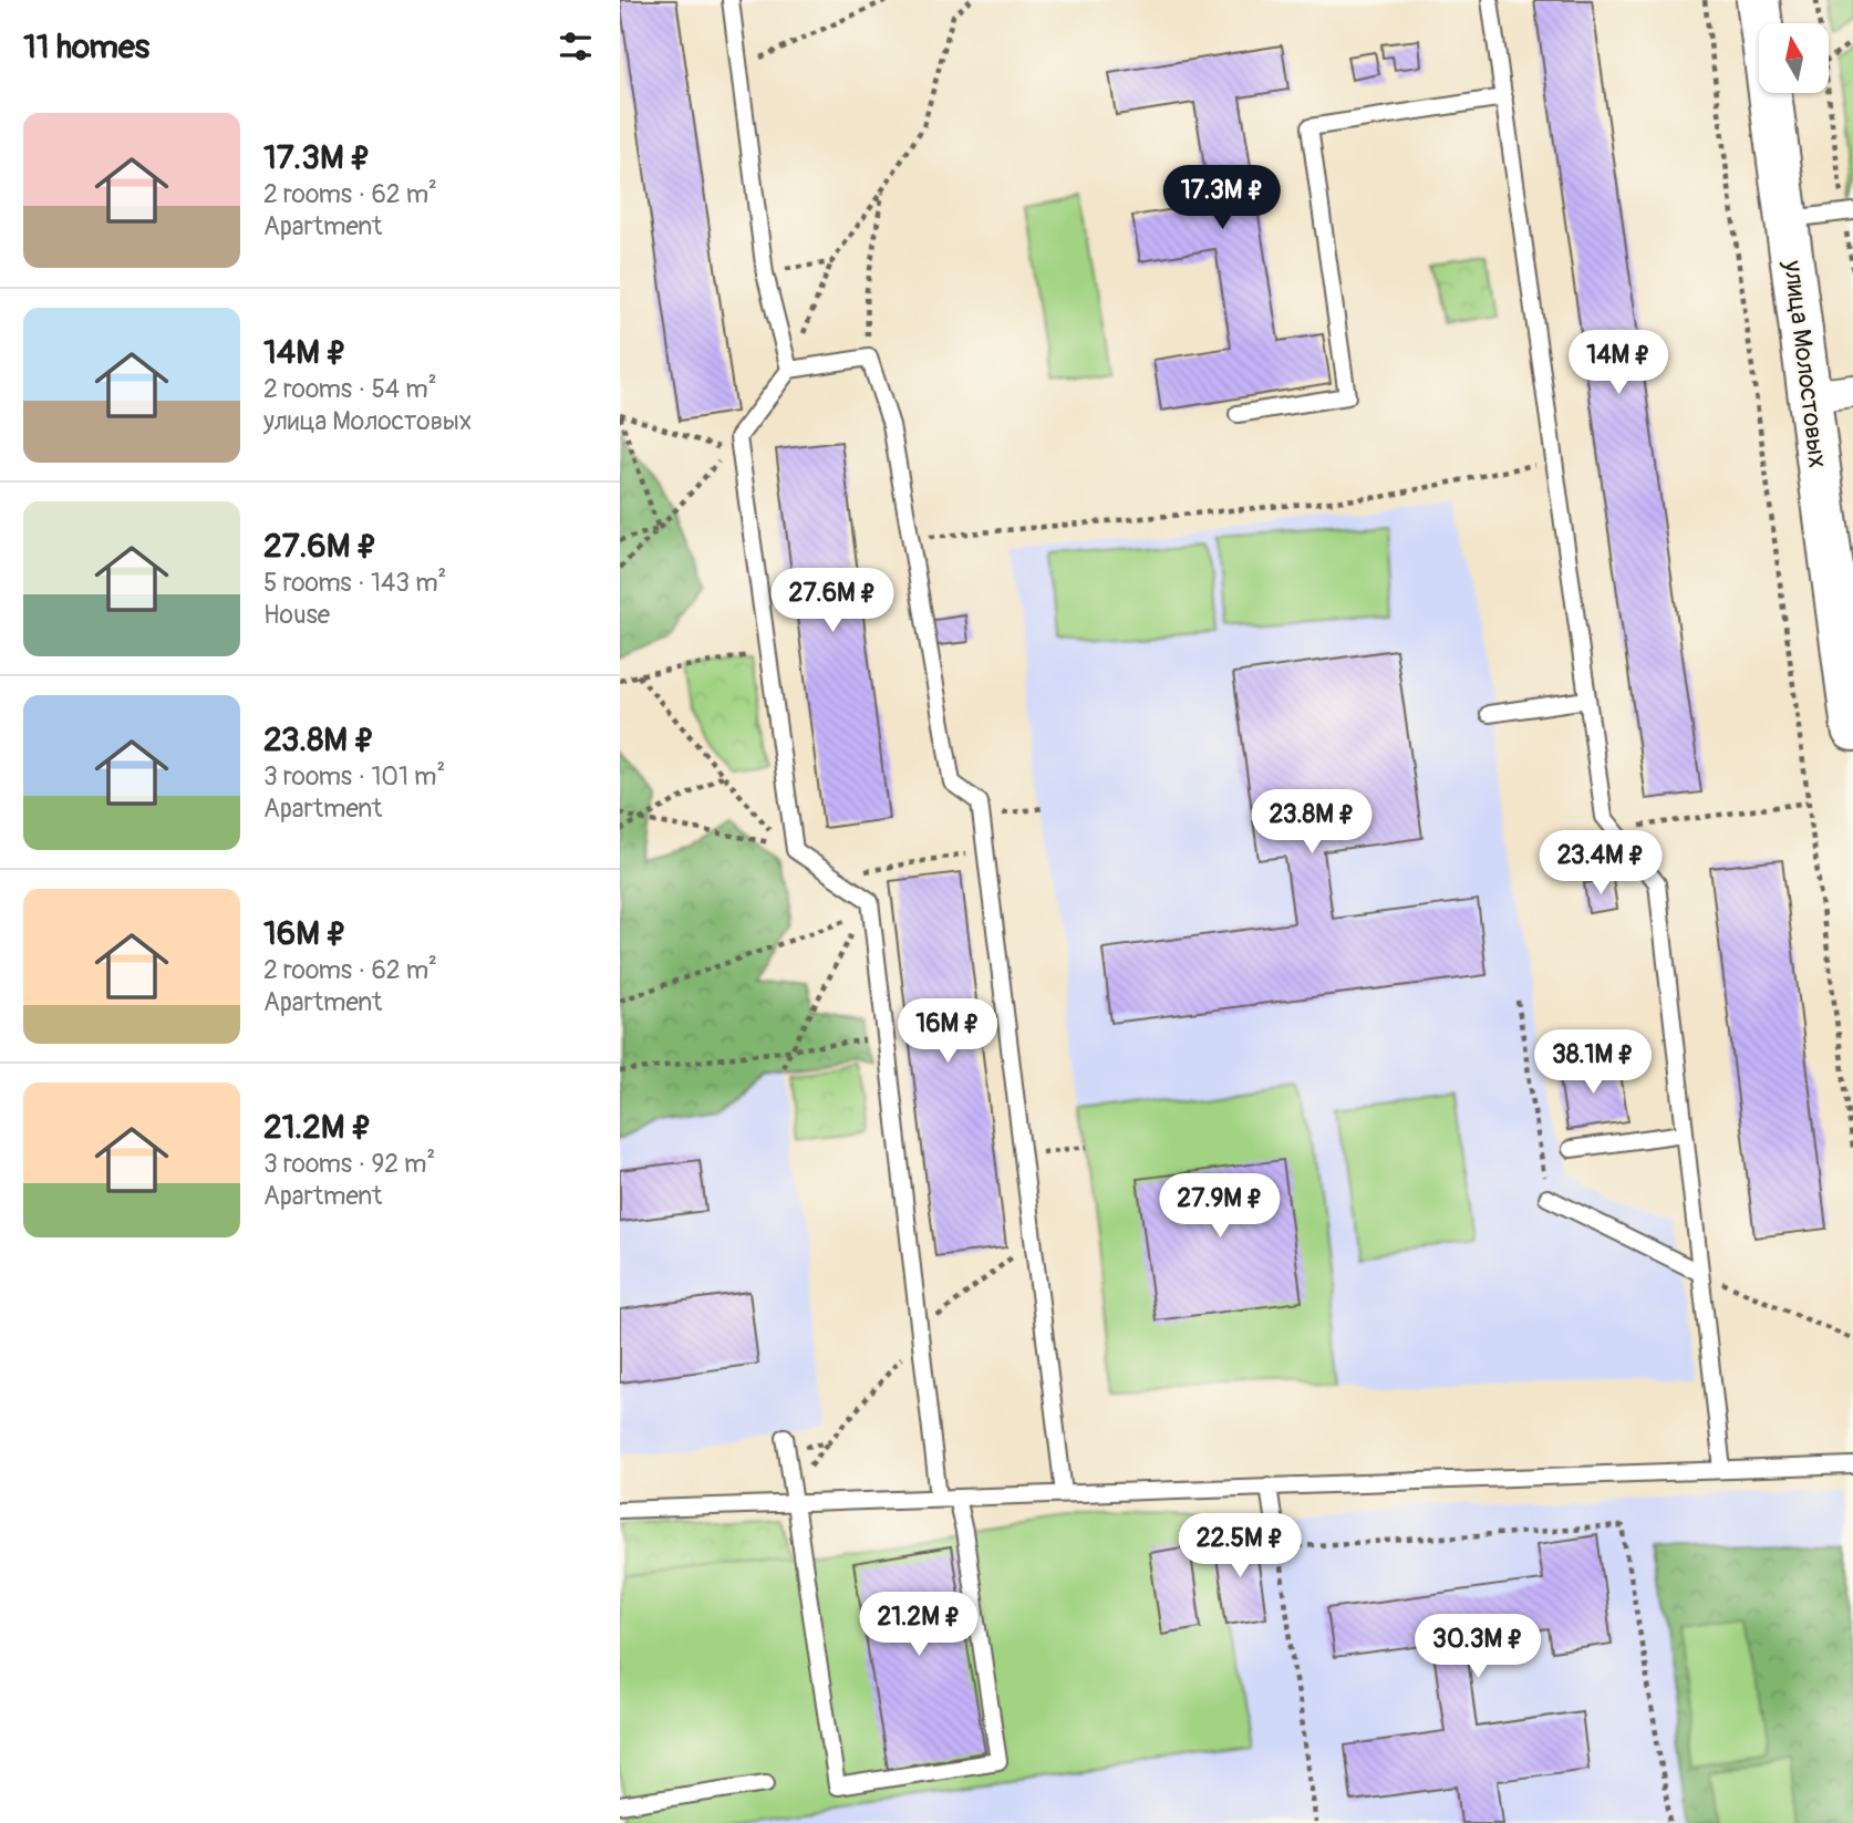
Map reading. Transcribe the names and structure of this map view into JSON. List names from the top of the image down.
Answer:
{
  "streets": {
    "street": ["улица Молостовых"]
  },
  "north": "top",
  "page": {
    "heading": "11 homes",
    "list": [
      {
        "name": "17.3M ₽",
        "note": "2 rooms · 62 m² · Apartment"
      },
      {
        "name": "14M ₽",
        "note": "2 rooms · 54 m² · улица Молостовых"
      },
      {
        "name": "27.6M ₽",
        "note": "5 rooms · 143 m² · House"
      },
      {
        "name": "23.8M ₽",
        "note": "3 rooms · 101 m² · Apartment"
      },
      {
        "name": "16M ₽",
        "note": "2 rooms · 62 m² · Apartment"
      },
      {
        "name": "21.2M ₽",
        "note": "3 rooms · 92 m² · Apartment"
      }
    ],
    "price": [
      "17.3M ₽",
      "14M ₽",
      "27.6M ₽",
      "23.8M ₽",
      "23.4M ₽",
      "16M ₽",
      "38.1M ₽",
      "27.9M ₽",
      "22.5M ₽",
      "21.2M ₽",
      "30.3M ₽"
    ]
  }
}
